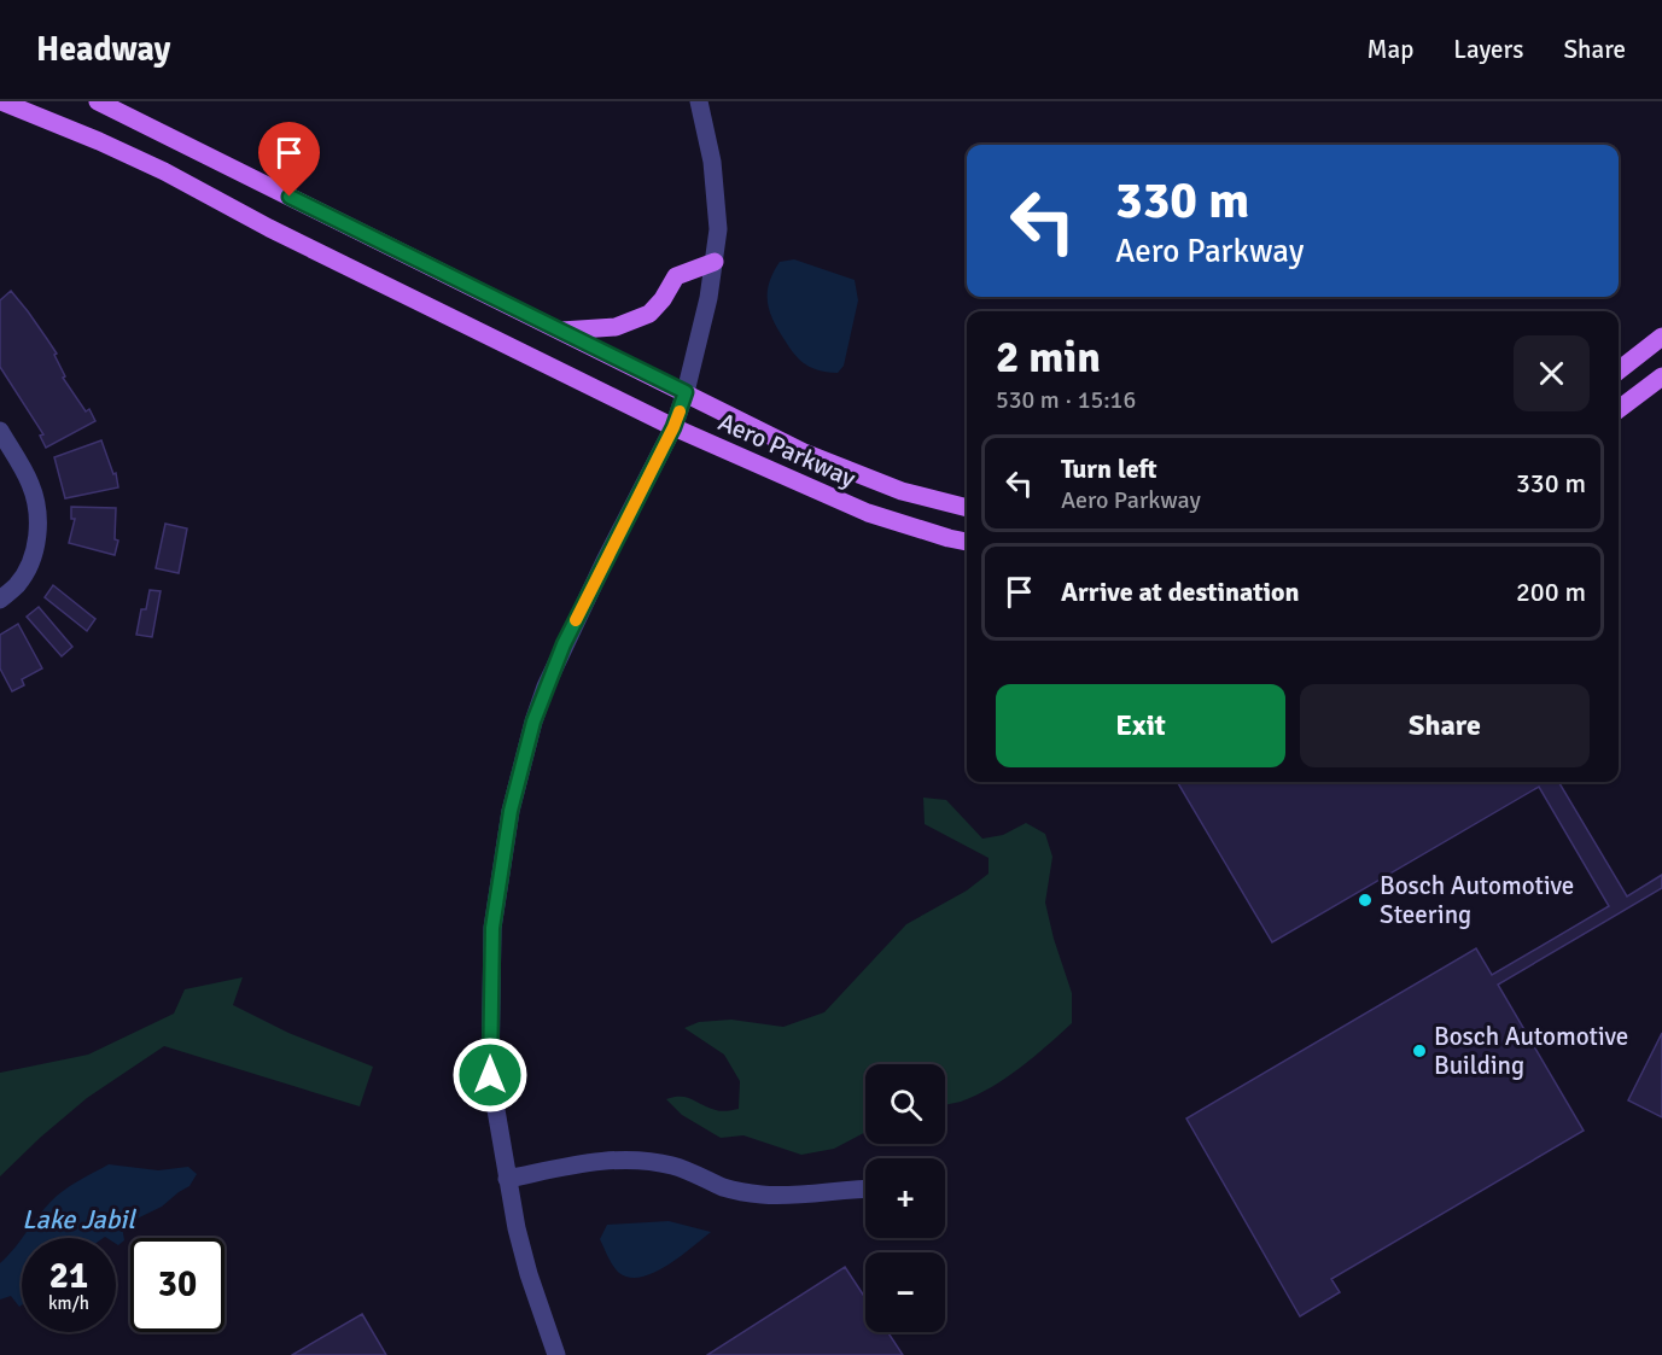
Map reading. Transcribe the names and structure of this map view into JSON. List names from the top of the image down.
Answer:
{
  "streets": {
    "main road": ["Aero Parkway"]
  },
  "water": ["Lake Jabil"],
  "places": ["Bosch Automotive Steering", "Bosch Automotive Building"],
  "page": {
    "header": "Headway",
    "nav": ["Map", "Layers", "Share"],
    "turn": ["330 m", "Aero Parkway"],
    "heading": ["2 min", "530 m · 15:16"],
    "list": [
      {
        "name": "Turn left",
        "note": "Aero Parkway",
        "value": "330 m"
      },
      {
        "name": "Arrive at destination",
        "value": "200 m"
      }
    ],
    "buttons": ["Exit", "Share"],
    "map_buttons": ["+", "−"],
    "speed": "21 km/h",
    "limit": "30"
  }
}
